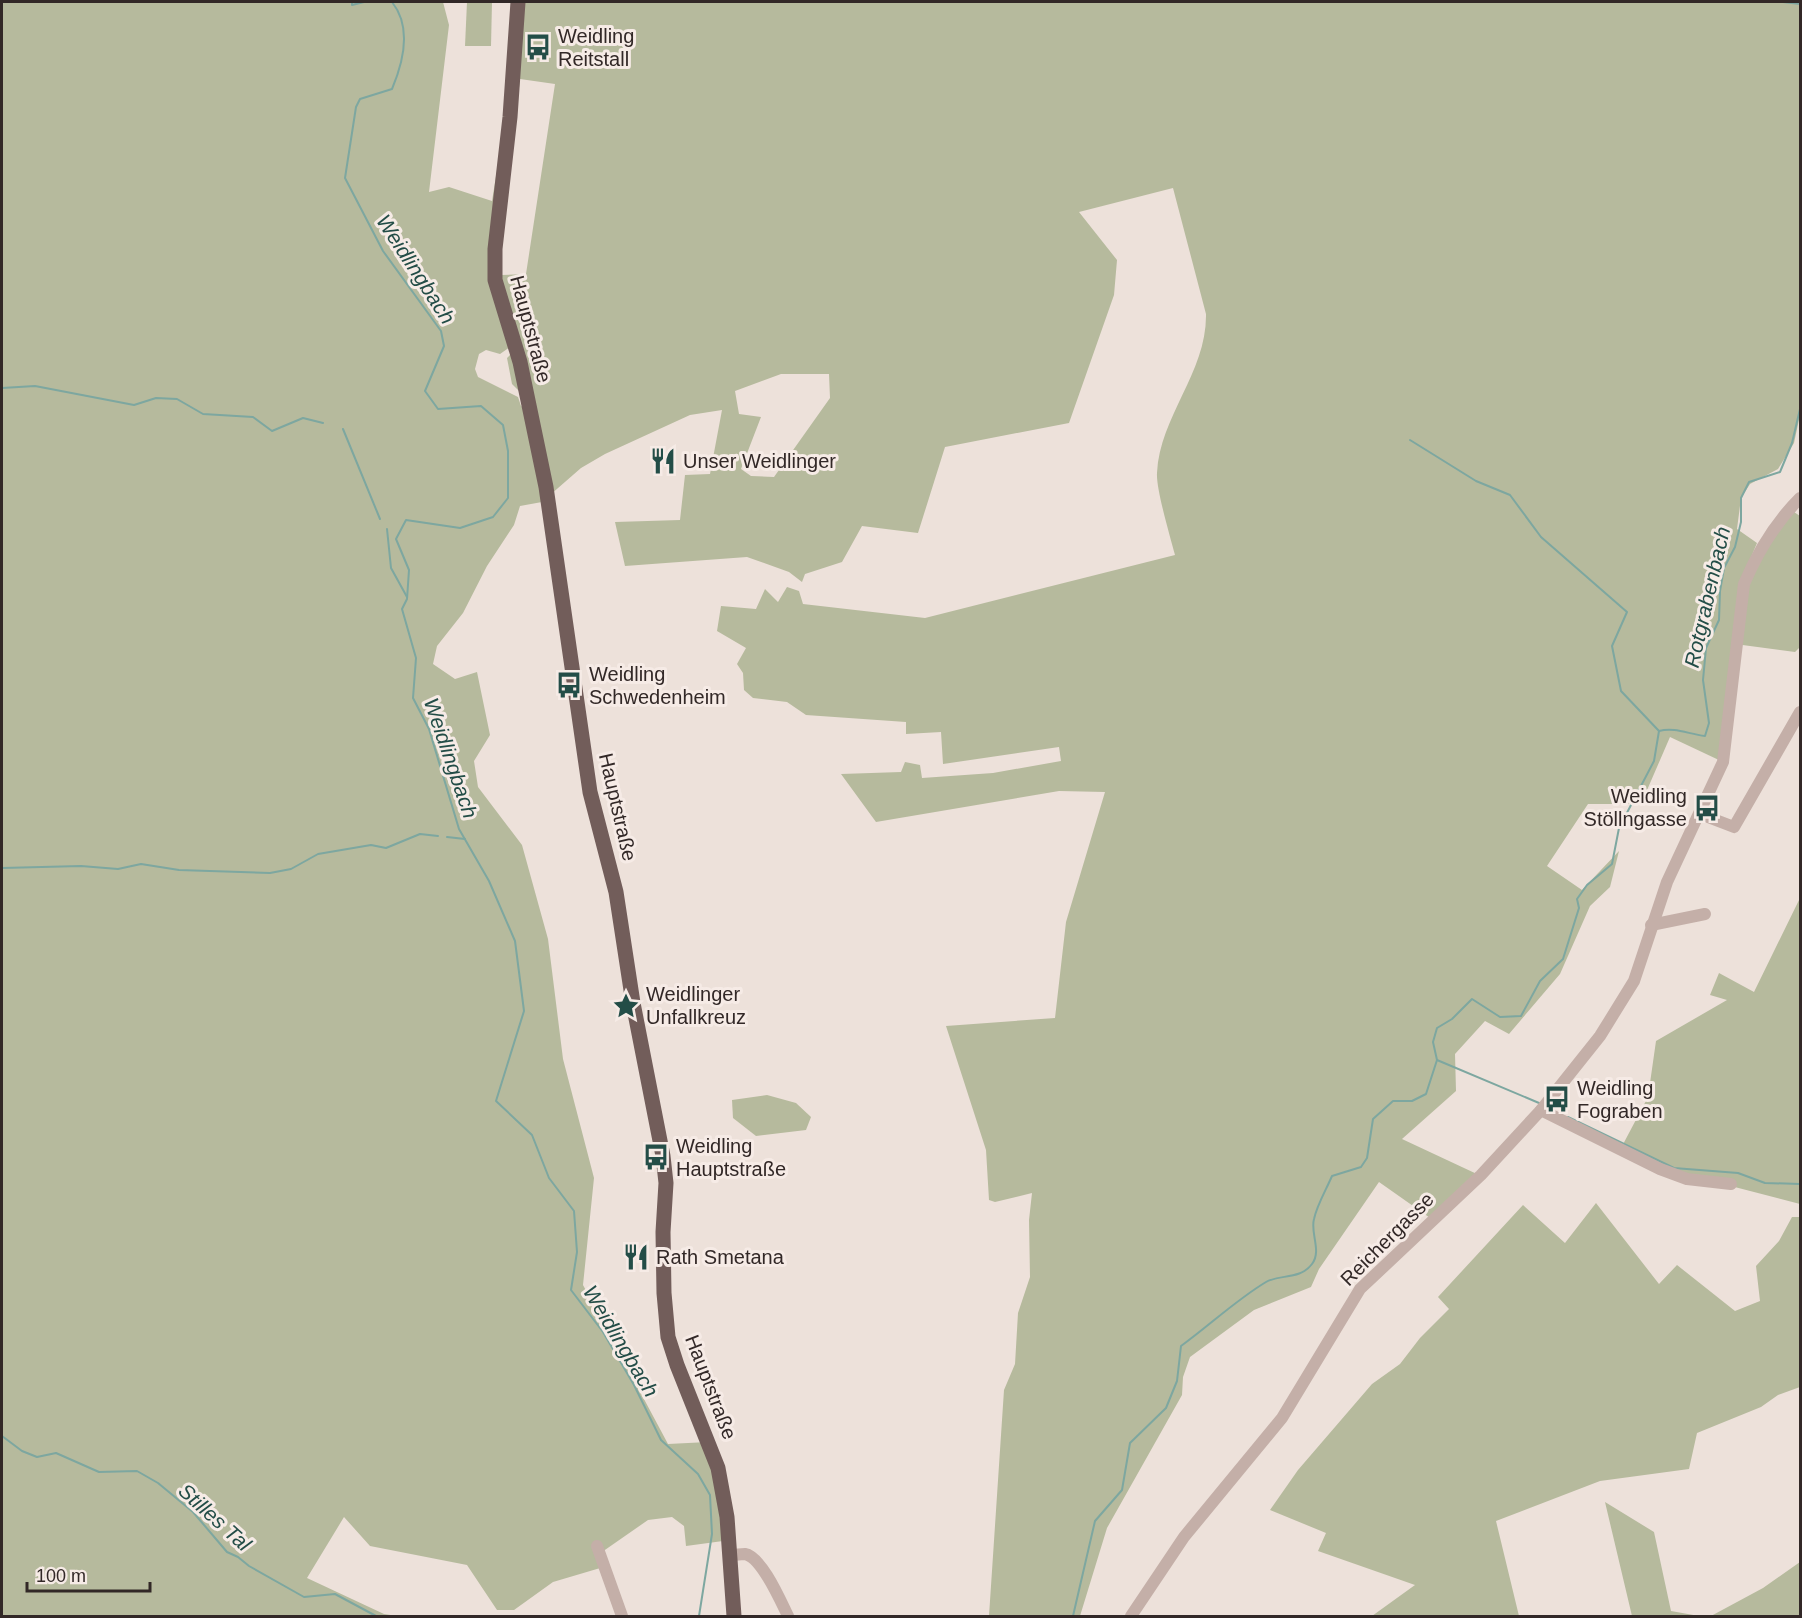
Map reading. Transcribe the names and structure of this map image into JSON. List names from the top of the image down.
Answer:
{
  "streets": {
    "main road": ["Hauptstraße"],
    "street": ["Reichergasse"]
  },
  "water": ["Weidlingbach", "Rotgrabenbach", "Stilles Tal"],
  "places": {
    "bus stop": [
      "Weidling Reitstall",
      "Weidling Schwedenheim",
      "Weidling Stöllngasse",
      "Weidling Fograben",
      "Weidling Hauptstraße"
    ],
    "restaurant": ["Unser Weidlinger", "Rath Smetana"],
    "place": ["Weidlinger Unfallkreuz"]
  },
  "scale_bar": "100 m"
}
